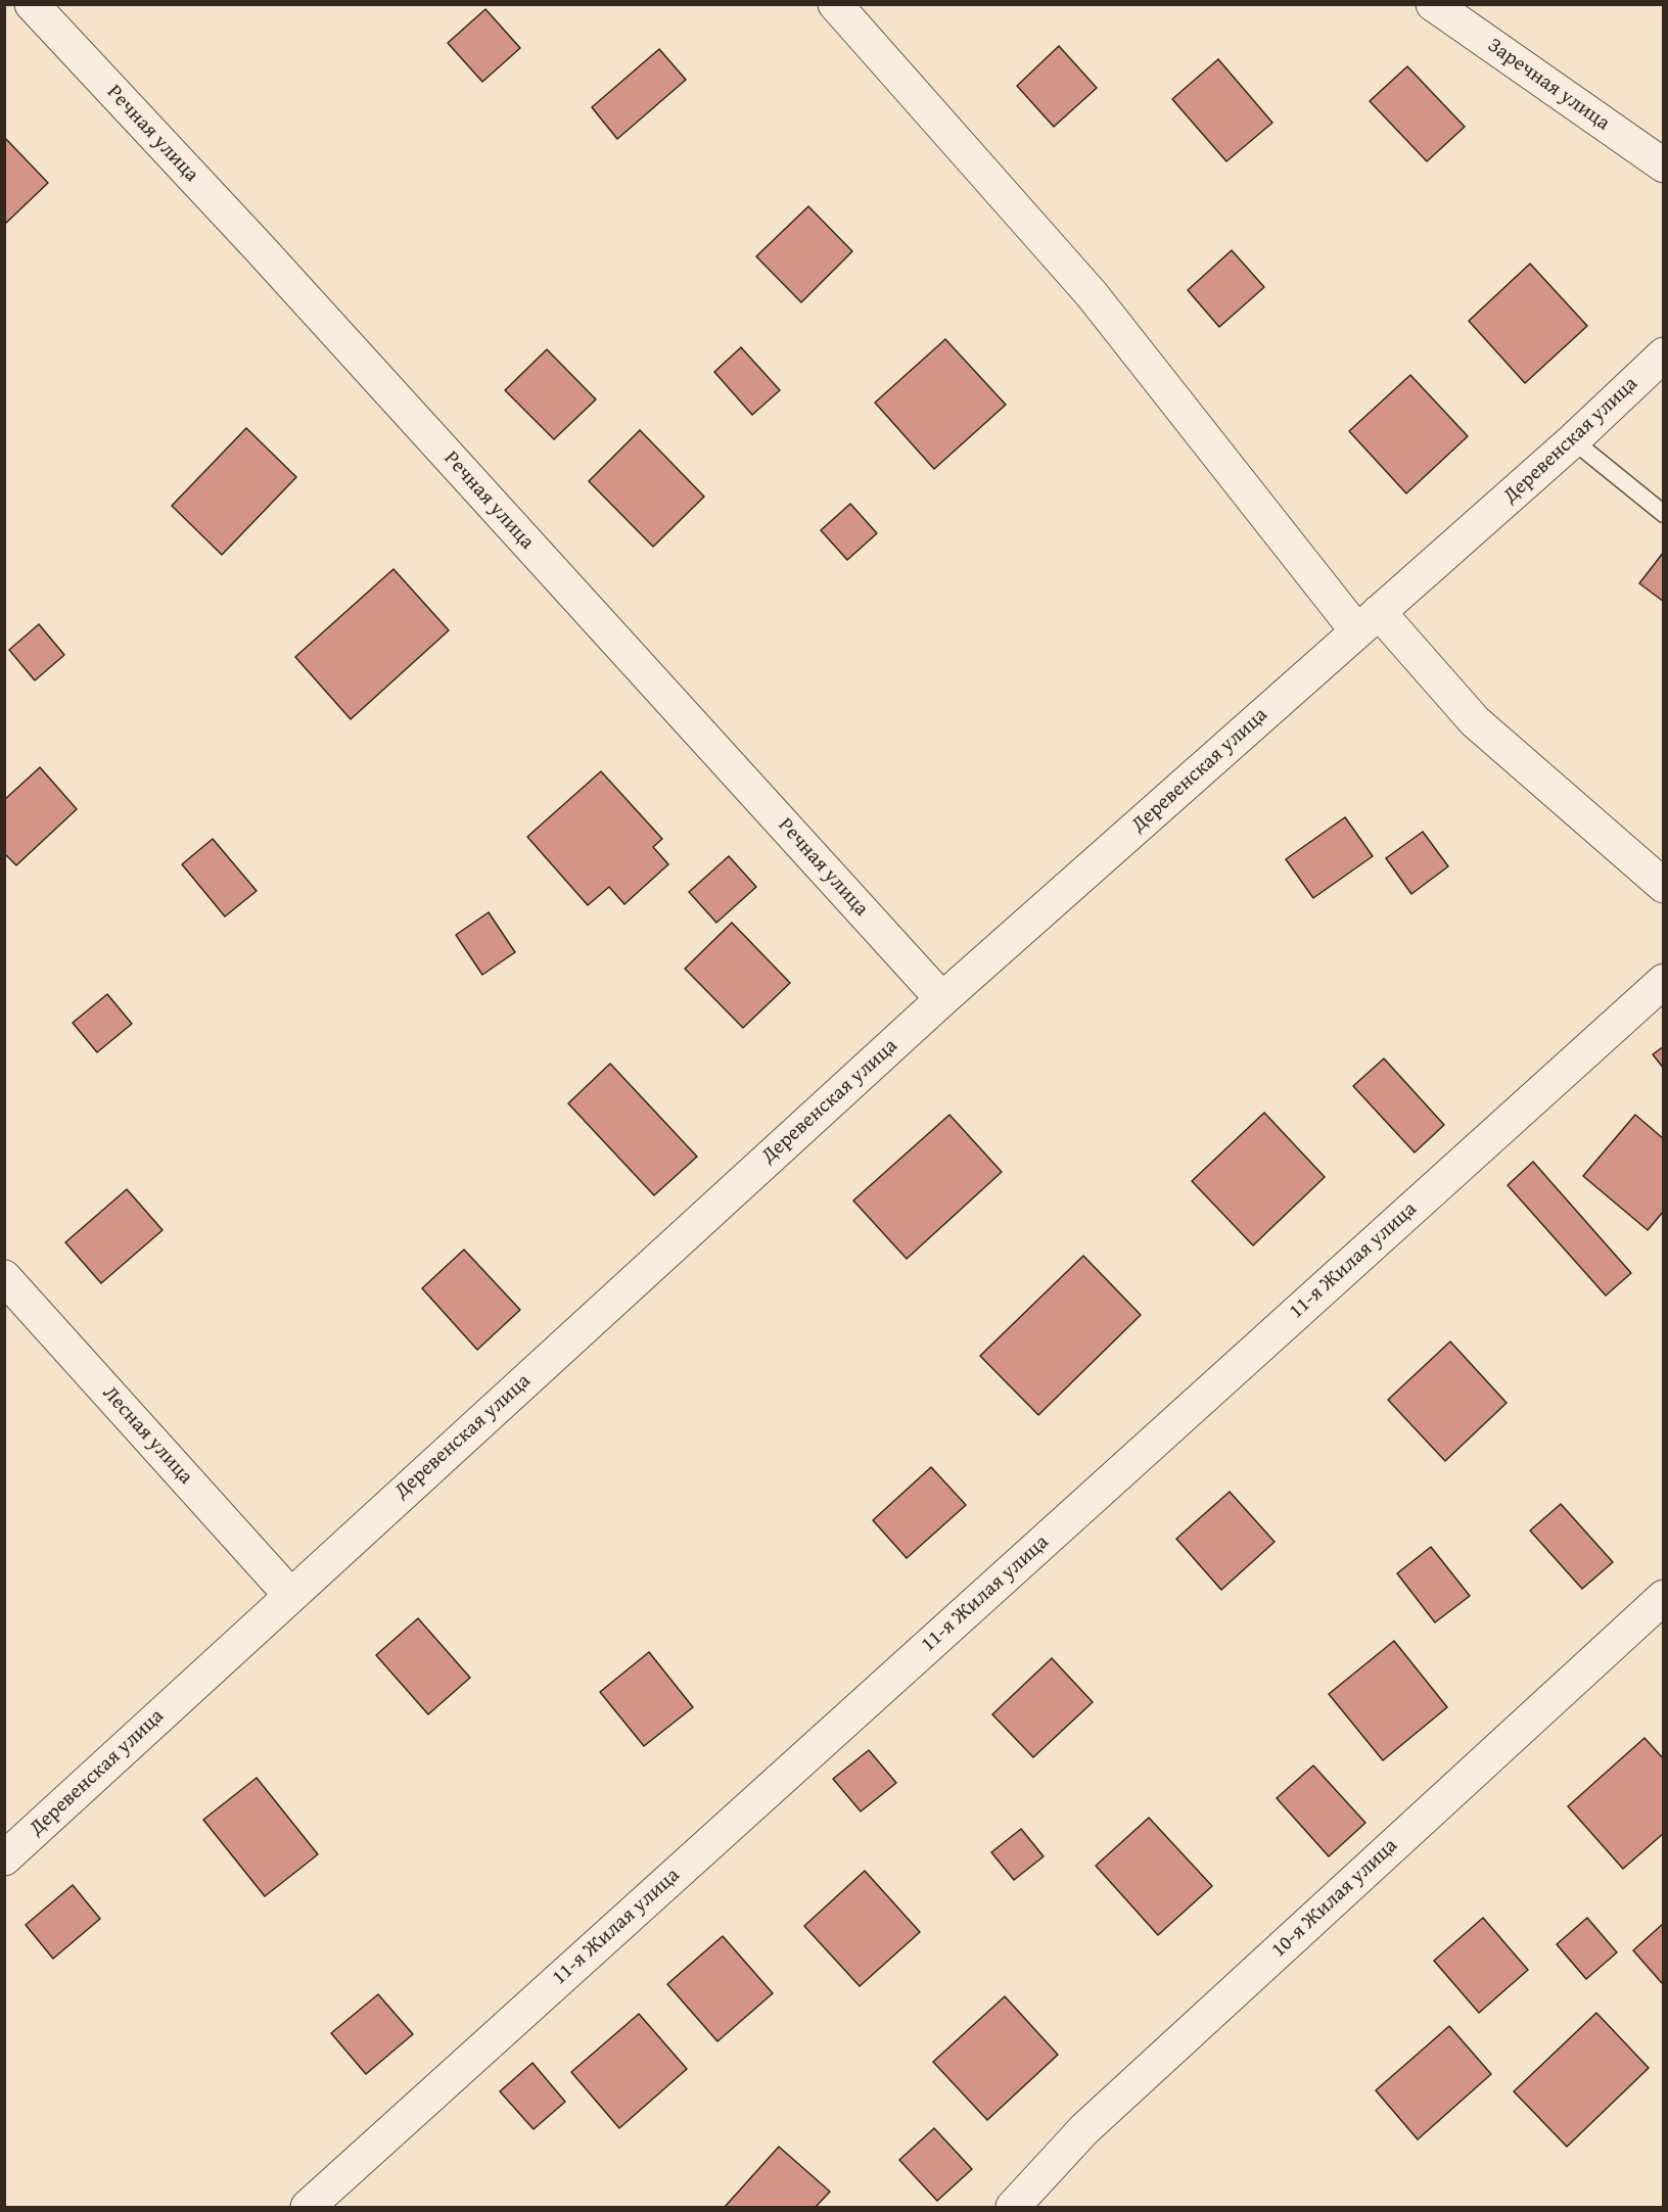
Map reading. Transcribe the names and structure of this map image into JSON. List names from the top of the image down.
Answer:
{
  "streets": {
    "street": [
      "Заречная улица",
      "Речная улица",
      "Деревенская улица",
      "11-я Жилая улица",
      "Лесная улица",
      "10-я Жилая улица"
    ]
  },
  "crossings": [
    ["Речная улица", "Деревенская улица"],
    ["Деревенская улица", "Лесная улица"]
  ]
}
